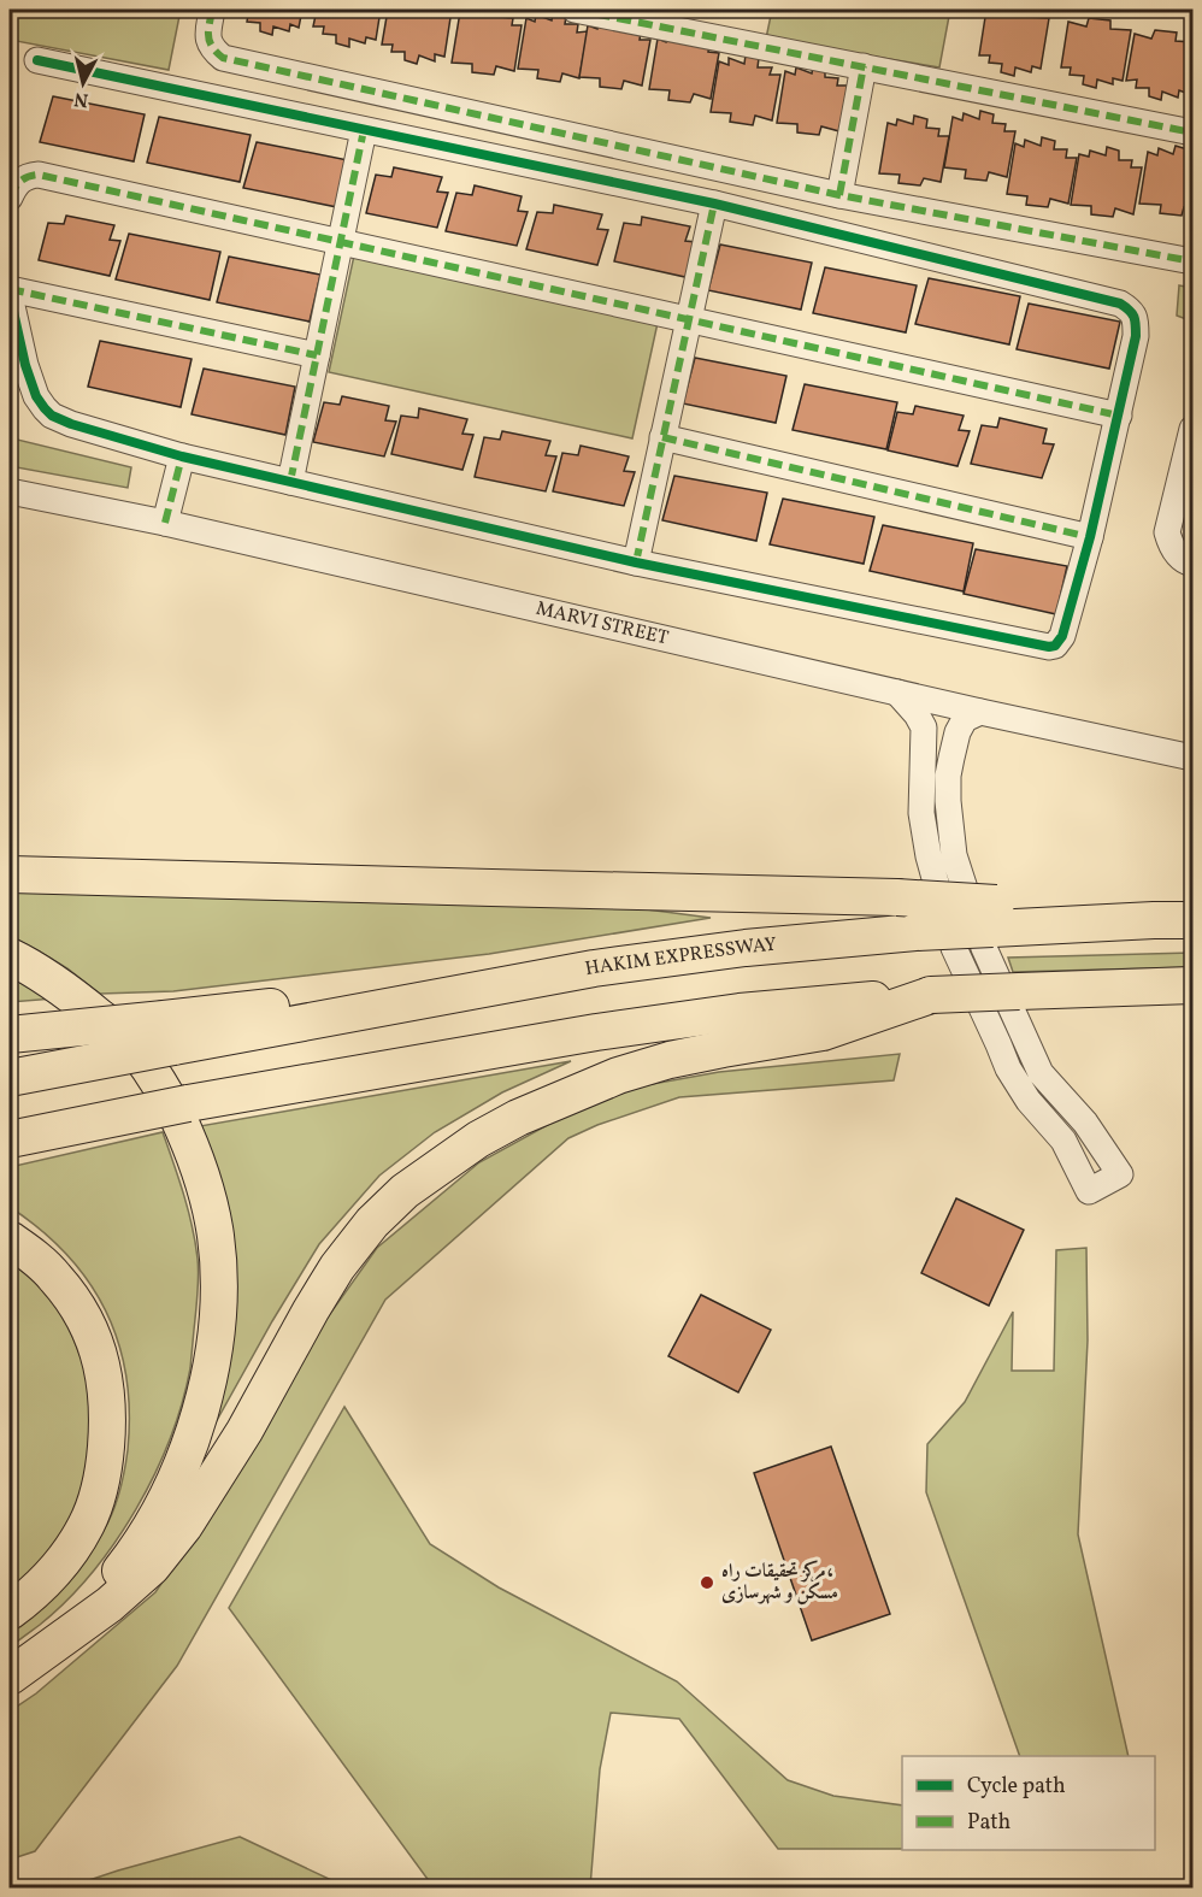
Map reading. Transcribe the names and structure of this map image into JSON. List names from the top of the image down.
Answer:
{
  "streets": {
    "highway": ["HAKIM EXPRESSWAY"],
    "street": ["MARVI STREET"]
  },
  "places": ["مرکز تحقیقات راه، مسکن و شهرسازی"],
  "legend": ["Cycle path", "Path"],
  "north": "bottom"
}
